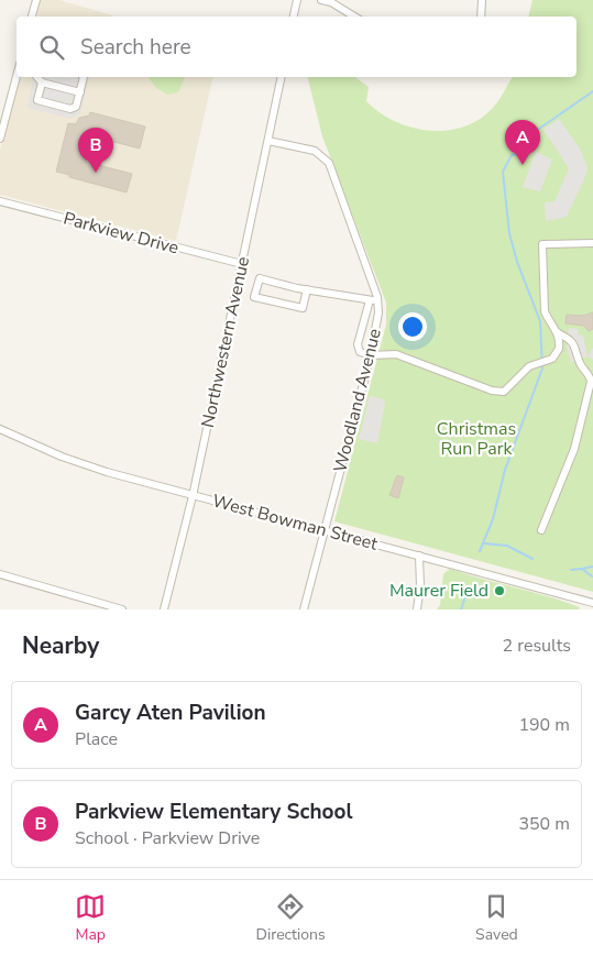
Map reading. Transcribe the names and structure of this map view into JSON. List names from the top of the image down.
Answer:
{
  "streets": {
    "street": [
      "Parkview Drive",
      "Northwestern Avenue",
      "Woodland Avenue",
      "West Bowman Street"
    ]
  },
  "crossings": [
    ["Parkview Drive", "Northwestern Avenue"],
    ["Northwestern Avenue", "Woodland Avenue"],
    ["Northwestern Avenue", "West Bowman Street"],
    ["Woodland Avenue", "West Bowman Street"]
  ],
  "parks": ["Christmas Run Park"],
  "places": ["Maurer Field"],
  "page": {
    "search": "Search here",
    "pins": ["A", "B"],
    "heading": ["Nearby", "2 results"],
    "list": [
      {
        "mark": "A",
        "name": "Garcy Aten Pavilion",
        "note": "Place",
        "value": "190 m"
      },
      {
        "mark": "B",
        "name": "Parkview Elementary School",
        "note": "School · Parkview Drive",
        "value": "350 m"
      }
    ],
    "nav": ["Map", "Directions", "Saved"]
  }
}
